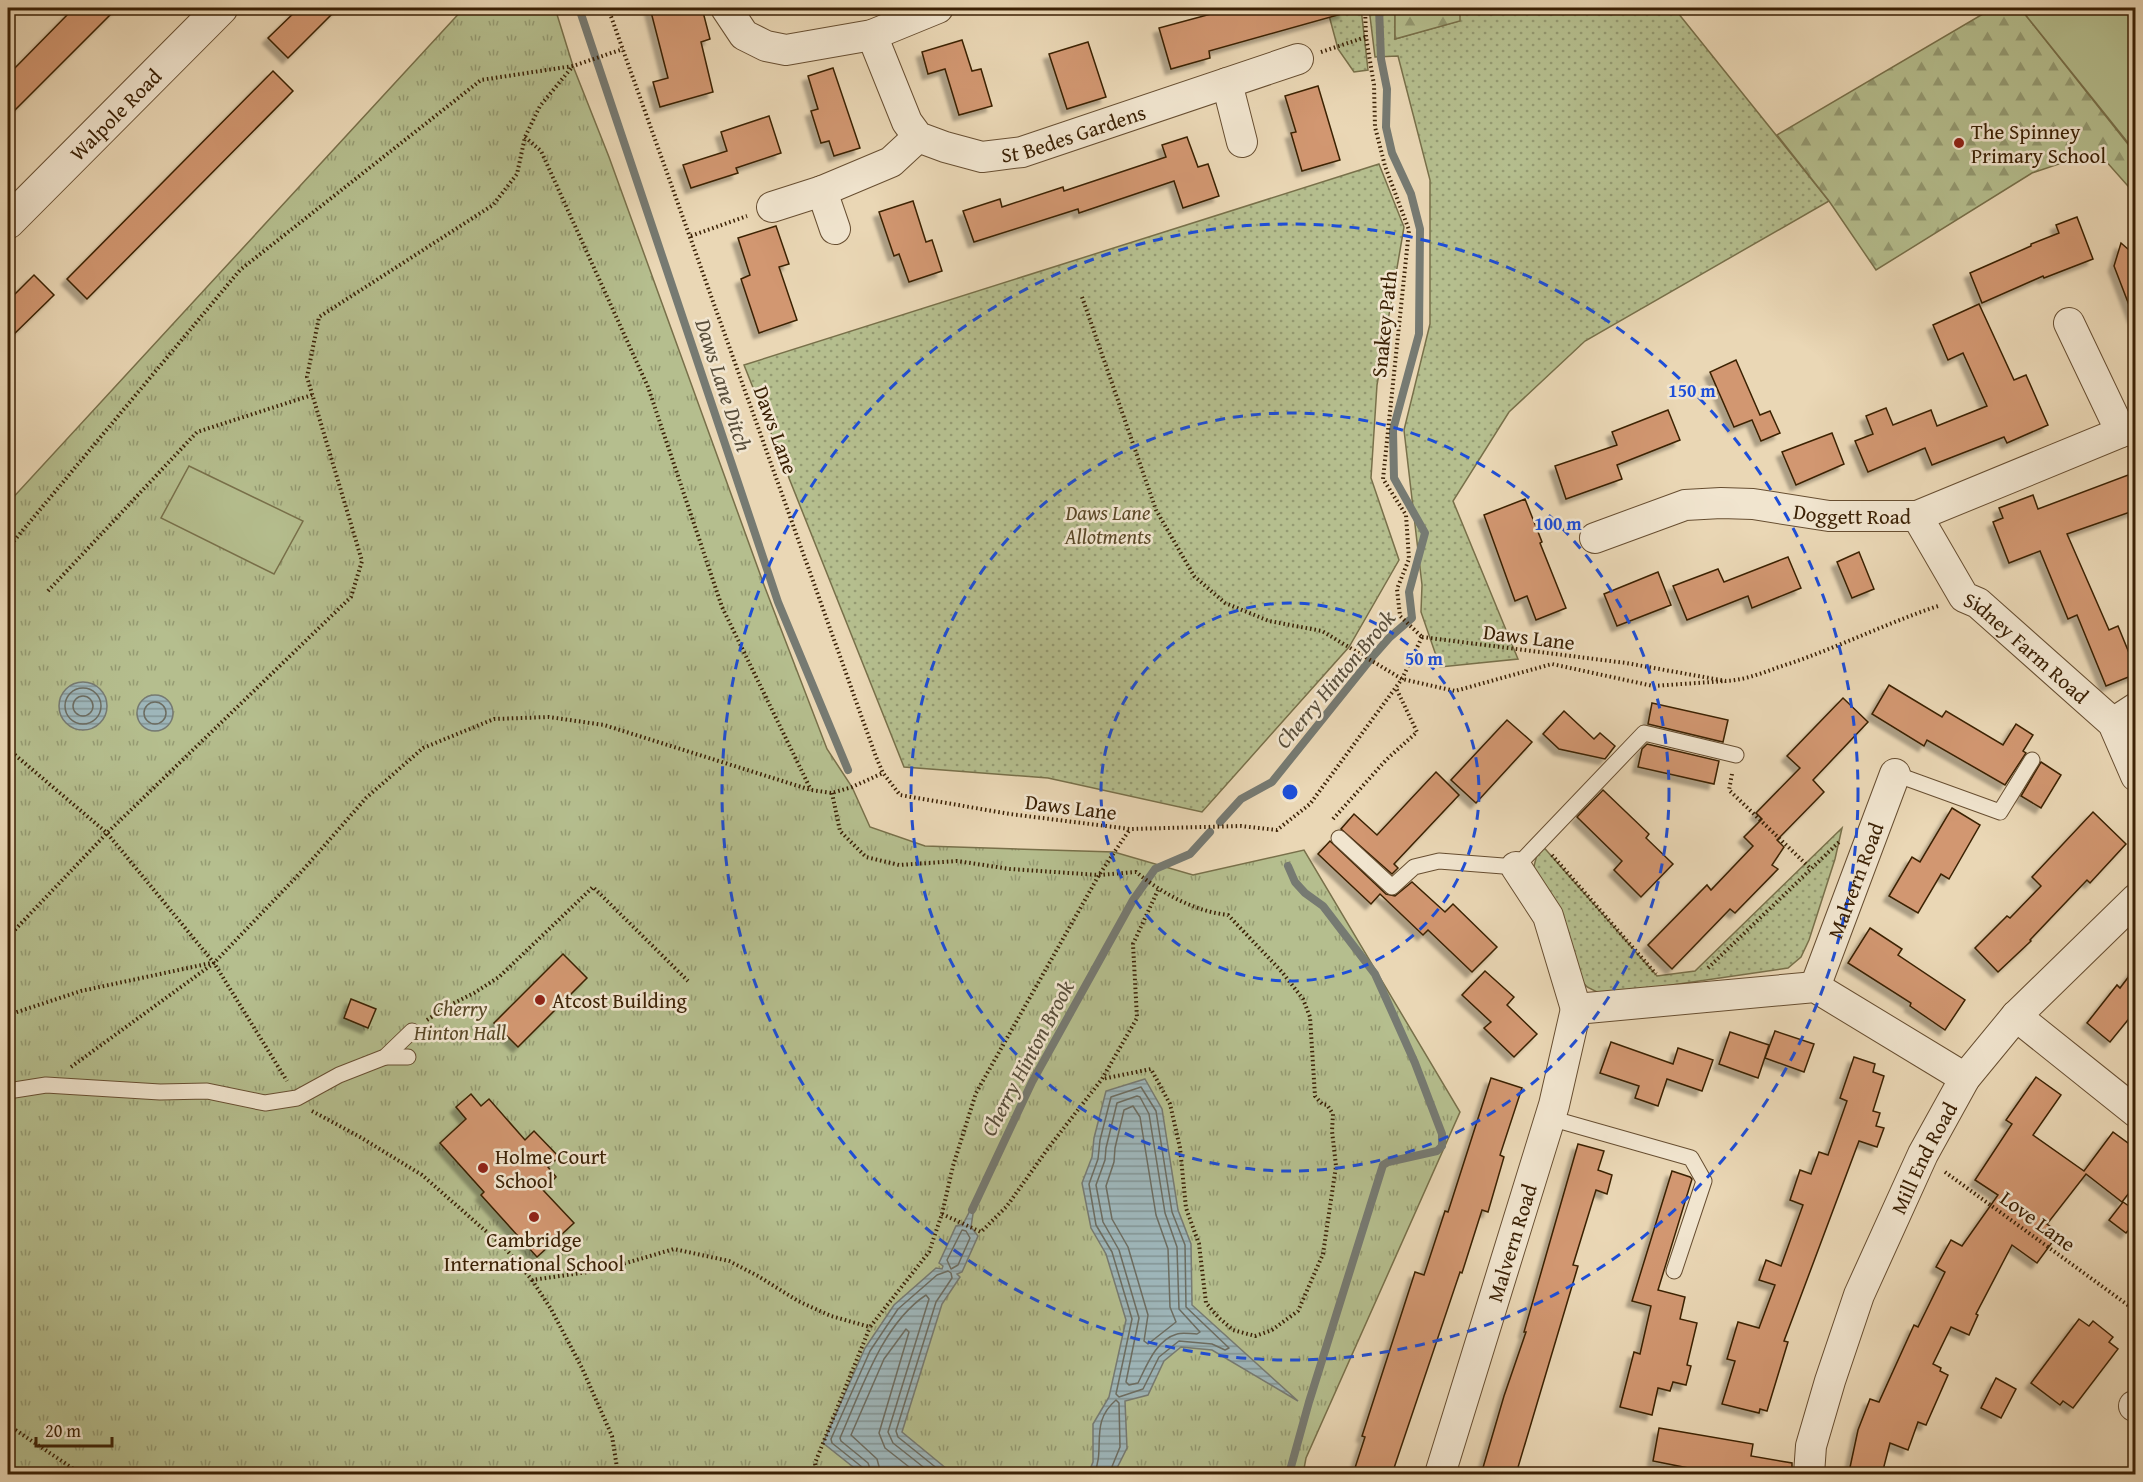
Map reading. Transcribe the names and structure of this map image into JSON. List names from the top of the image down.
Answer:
{
  "streets": {
    "street": [
      "Walpole Road",
      "St Bedes Gardens",
      "Doggett Road",
      "Sidney Farm Road",
      "Malvern Road",
      "Mill End Road"
    ],
    "path": ["Snakey Path", "Daws Lane", "Love Lane"]
  },
  "crossings": [
    ["Snakey Path", "Daws Lane"],
    ["Daws Lane", "Sidney Farm Road"],
    ["Doggett Road", "Sidney Farm Road"],
    ["Mill End Road", "Love Lane"]
  ],
  "water": ["Daws Lane Ditch", "Cherry Hinton Brook"],
  "parks": ["Daws Lane Allotments", "Cherry Hinton Hall"],
  "places": [
    "The Spinney Primary School",
    "Atcost Building",
    "Holme Court School",
    "Cambridge International School"
  ],
  "scale_bar": "20 m",
  "rings": ["150 m", "100 m", "50 m"]
}
